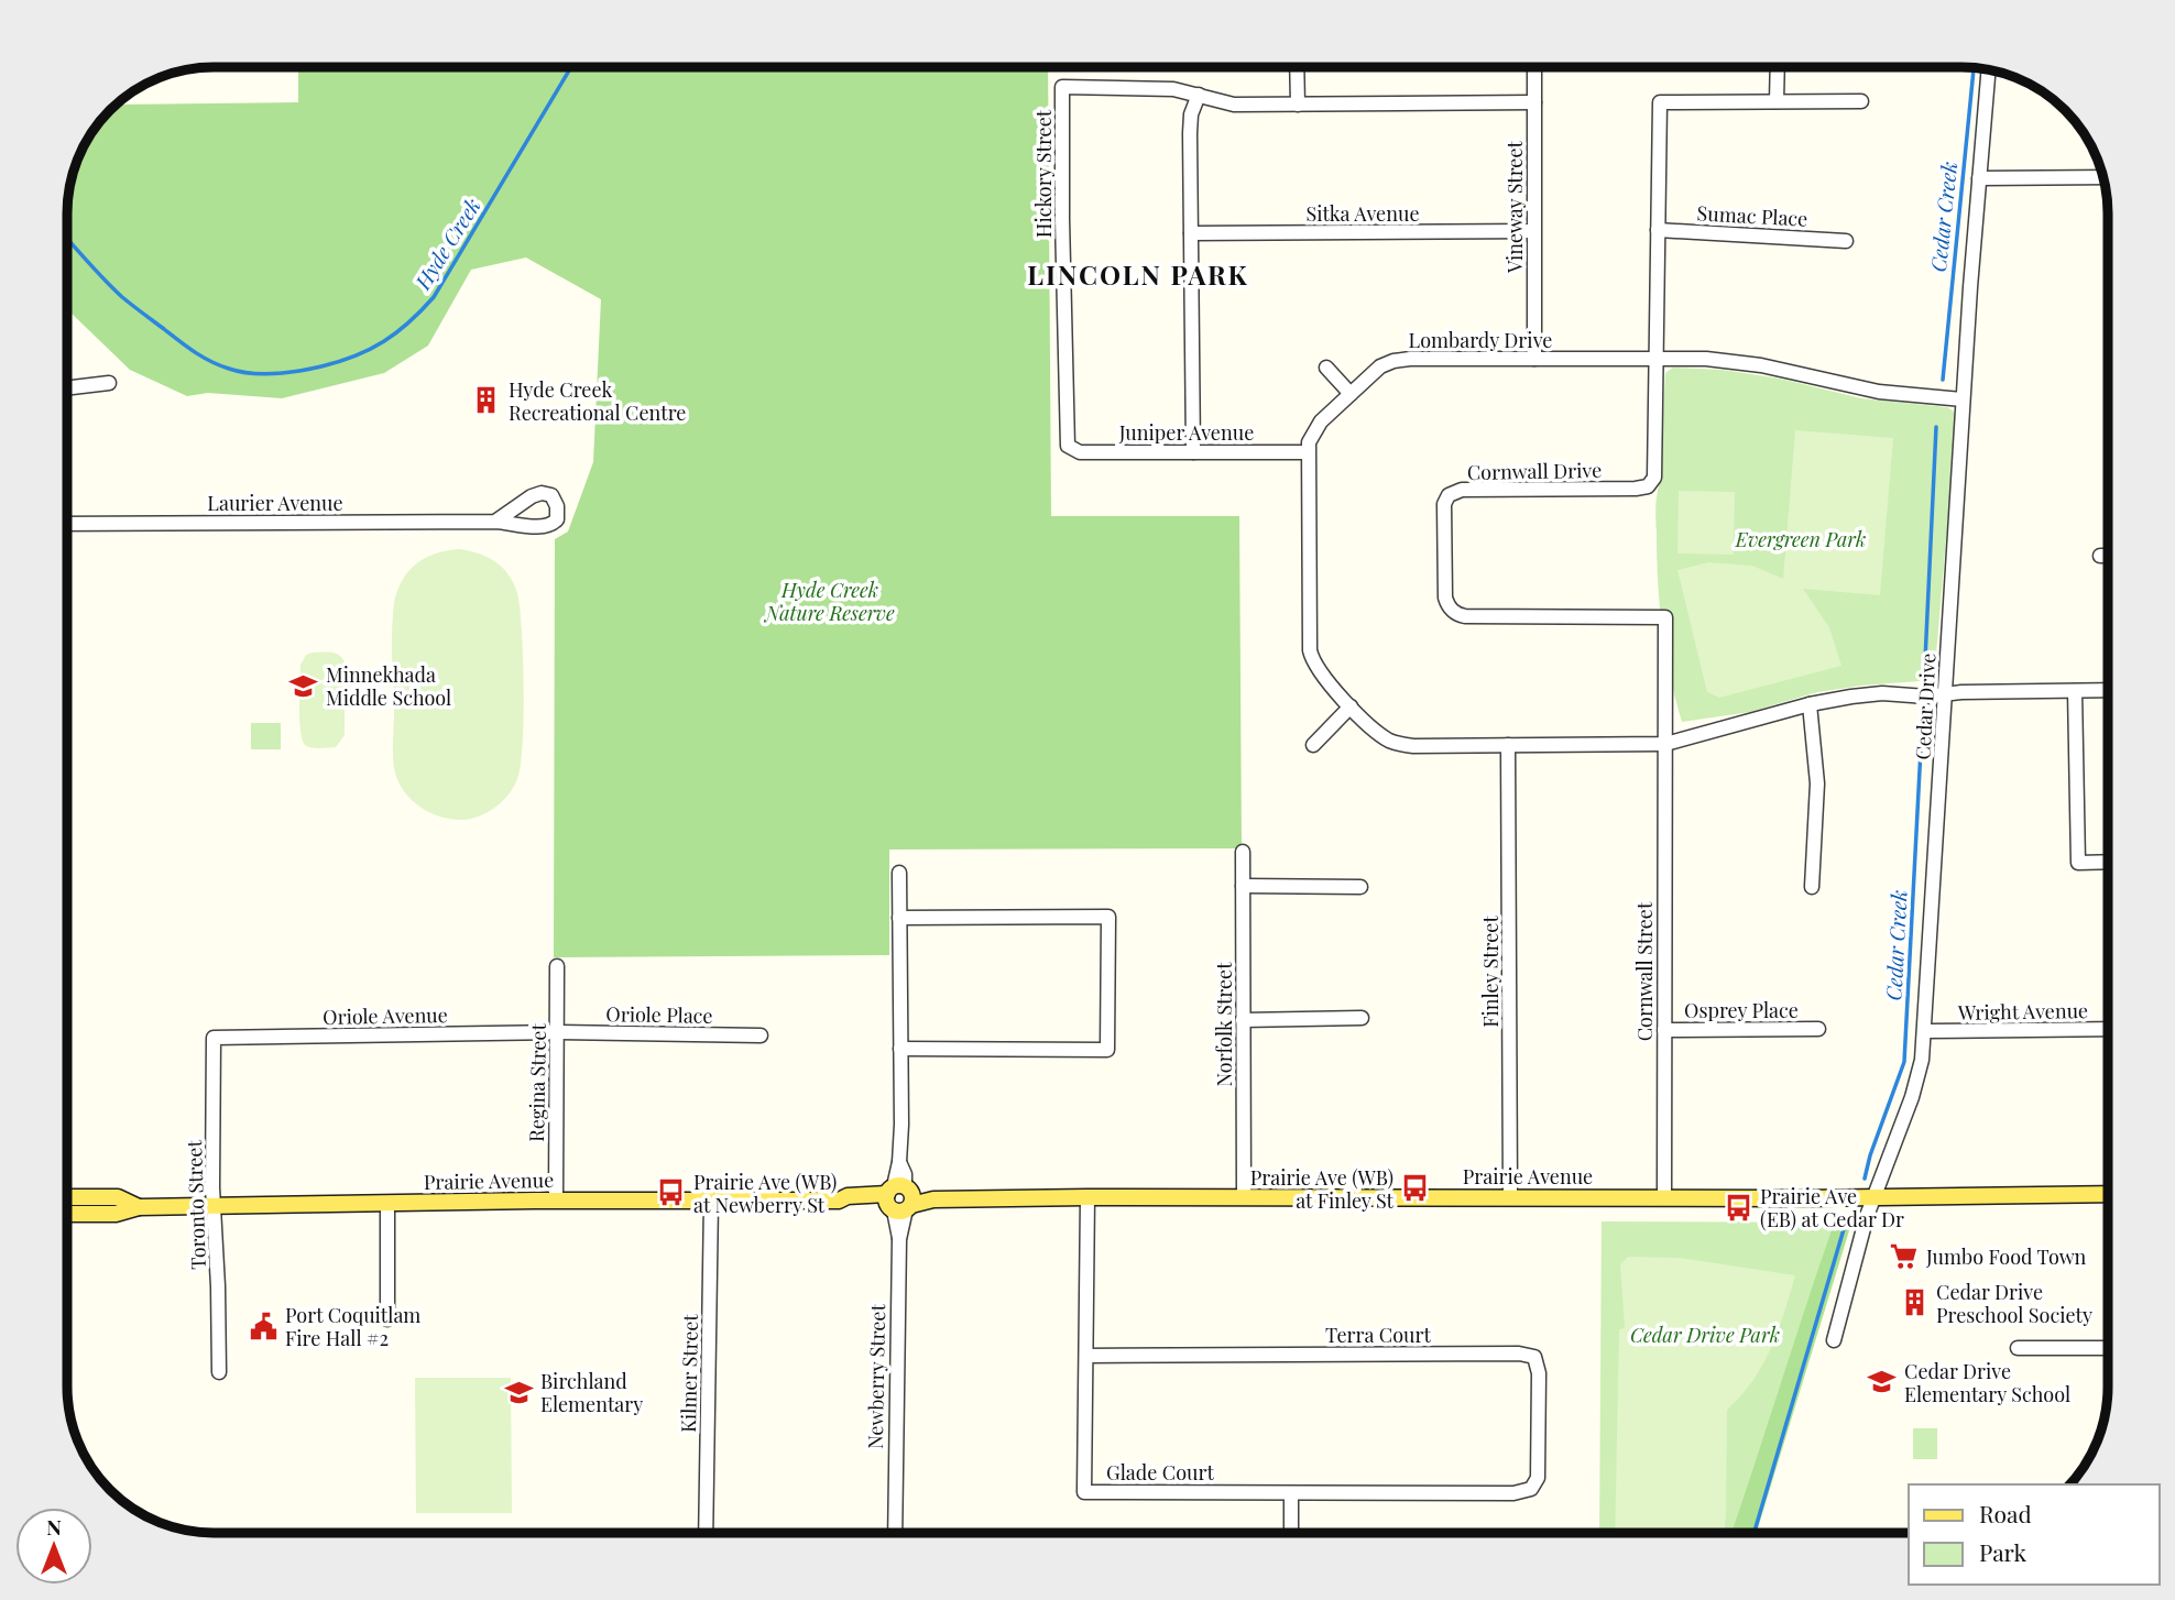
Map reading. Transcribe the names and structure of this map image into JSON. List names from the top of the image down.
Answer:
{
  "streets": {
    "main road": ["Prairie Avenue"],
    "street": [
      "Hickory Street",
      "Vineway Street",
      "Sitka Avenue",
      "Sumac Place",
      "Lombardy Drive",
      "Juniper Avenue",
      "Cornwall Drive",
      "Laurier Avenue",
      "Cedar Drive",
      "Finley Street",
      "Cornwall Street",
      "Osprey Place",
      "Wright Avenue",
      "Oriole Place",
      "Oriole Avenue",
      "Norfolk Street",
      "Regina Street",
      "Toronto Street",
      "Terra Court",
      "Kilmer Street",
      "Newberry Street",
      "Glade Court"
    ]
  },
  "crossings": [
    ["Hickory Street", "Juniper Avenue"],
    ["Vineway Street", "Sitka Avenue"],
    ["Vineway Street", "Lombardy Drive"],
    ["Sumac Place", "Cornwall Drive"],
    ["Lombardy Drive", "Juniper Avenue"],
    ["Lombardy Drive", "Cornwall Drive"],
    ["Lombardy Drive", "Cedar Drive"],
    ["Lombardy Drive", "Finley Street"],
    ["Lombardy Drive", "Cornwall Street"],
    ["Cornwall Drive", "Cornwall Street"],
    ["Cedar Drive", "Wright Avenue"],
    ["Cedar Drive", "Prairie Avenue"],
    ["Finley Street", "Prairie Avenue"],
    ["Cornwall Street", "Osprey Place"],
    ["Cornwall Street", "Prairie Avenue"],
    ["Oriole Place", "Oriole Avenue"],
    ["Oriole Place", "Regina Street"],
    ["Oriole Avenue", "Regina Street"],
    ["Oriole Avenue", "Toronto Street"],
    ["Norfolk Street", "Prairie Avenue"],
    ["Regina Street", "Prairie Avenue"],
    ["Prairie Avenue", "Toronto Street"],
    ["Prairie Avenue", "Kilmer Street"],
    ["Prairie Avenue", "Newberry Street"],
    ["Prairie Avenue", "Glade Court"],
    ["Terra Court", "Glade Court"]
  ],
  "districts": ["LINCOLN PARK"],
  "water": ["Cedar Creek", "Hyde Creek"],
  "parks": ["Evergreen Park", "Hyde Creek Nature Reserve", "Cedar Drive Park"],
  "places": {
    "building": ["Hyde Creek Recreational Centre", "Cedar Drive Preschool Society"],
    "school or university": ["Minnekhada Middle School", "Cedar Drive Elementary School", "Birchland Elementary"],
    "bus stop": ["Prairie Ave (WB) at Finley St", "Prairie Ave (WB) at Newberry St", "Prairie Ave (EB) at Cedar Dr"],
    "supermarket": ["Jumbo Food Town"],
    "public building": ["Port Coquitlam Fire Hall #2"]
  },
  "legend": ["Road", "Park"],
  "north": "top"
}
